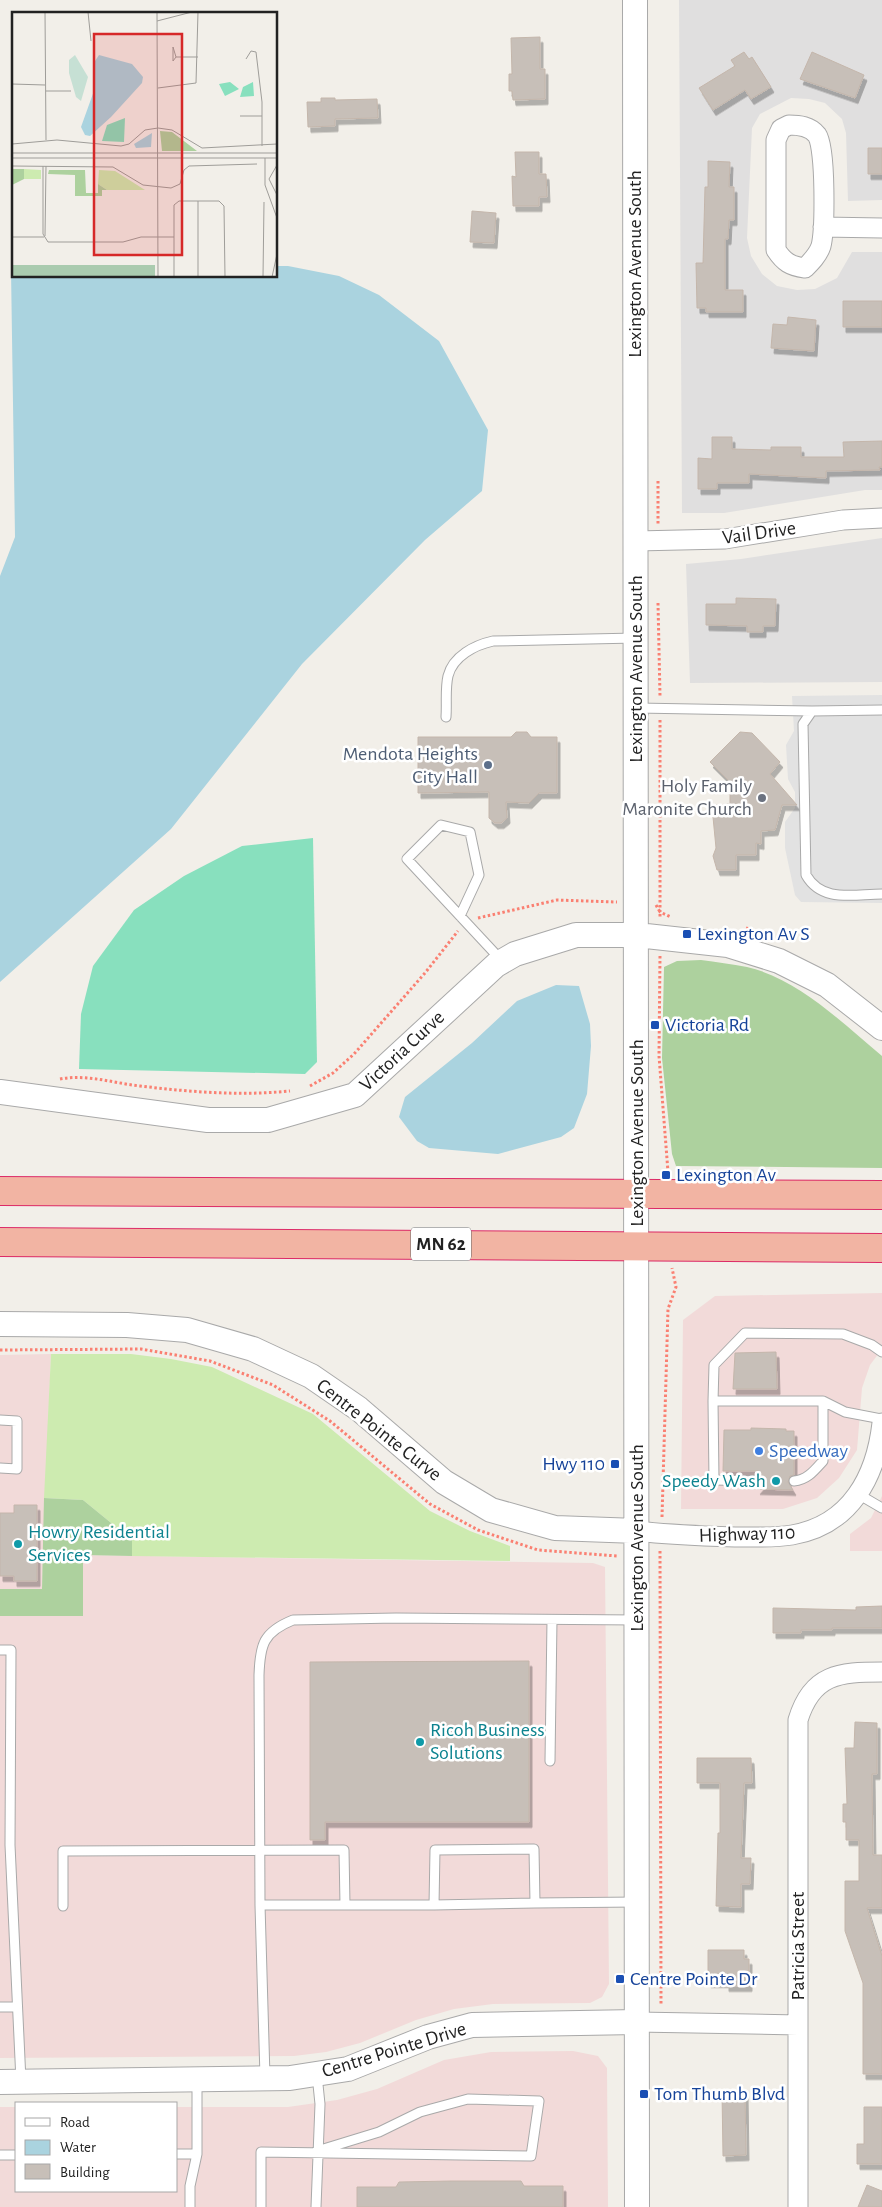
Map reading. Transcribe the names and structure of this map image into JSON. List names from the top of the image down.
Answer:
{
  "streets": {
    "highway": ["MN 62"],
    "street": [
      "Lexington Avenue South",
      "Vail Drive",
      "Victoria Curve",
      "Centre Pointe Curve",
      "Highway 110",
      "Patricia Street",
      "Centre Pointe Drive"
    ]
  },
  "crossings": [
    ["Lexington Avenue South", "Vail Drive"],
    ["Lexington Avenue South", "Victoria Curve"],
    ["Lexington Avenue South", "MN 62"],
    ["Lexington Avenue South", "Centre Pointe Curve"],
    ["Lexington Avenue South", "Highway 110"],
    ["Lexington Avenue South", "Centre Pointe Drive"],
    ["Centre Pointe Curve", "Highway 110"]
  ],
  "places": {
    "other": [
      "Mendota Heights City Hall",
      "Holy Family Maronite Church",
      "Speedway",
      "Speedy Wash",
      "Howry Residential Services",
      "Ricoh Business Solutions"
    ],
    "transit": [
      "Lexington Av S",
      "Victoria Rd",
      "Lexington Av",
      "Hwy 110",
      "Centre Pointe Dr",
      "Tom Thumb Blvd"
    ]
  },
  "legend": ["Road", "Water", "Building"]
}
